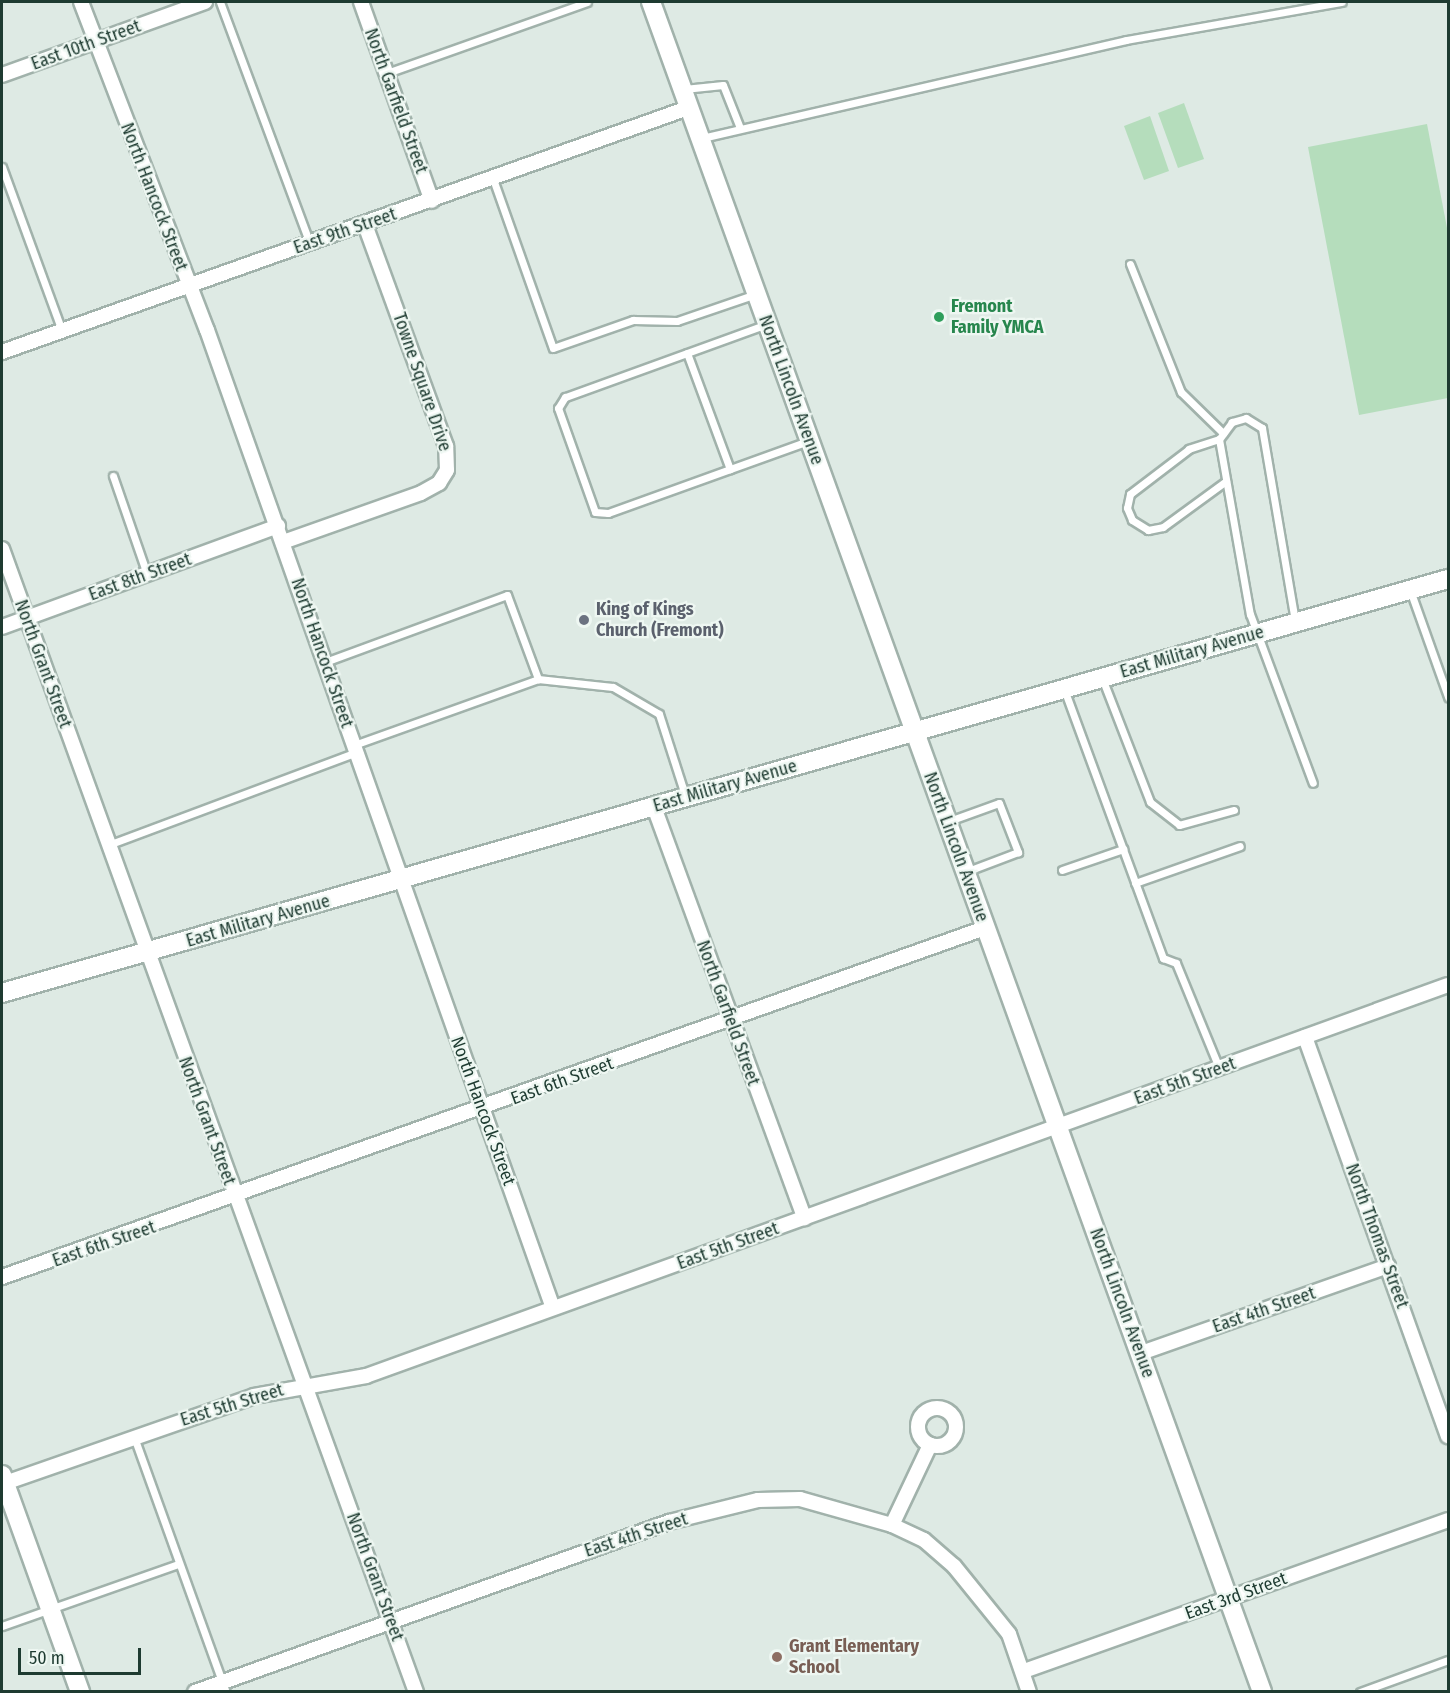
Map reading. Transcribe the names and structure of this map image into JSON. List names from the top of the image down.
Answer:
{
  "streets": {
    "street": [
      "East 10th Street",
      "North Garfield Street",
      "North Hancock Street",
      "East 9th Street",
      "Towne Square Drive",
      "North Lincoln Avenue",
      "East 8th Street",
      "East Military Avenue",
      "North Grant Street",
      "East 6th Street",
      "East 5th Street",
      "North Thomas Street",
      "East 4th Street",
      "East 3rd Street"
    ]
  },
  "crossings": [
    ["East 10th Street", "North Hancock Street"],
    ["North Garfield Street", "East 9th Street"],
    ["North Garfield Street", "East Military Avenue"],
    ["North Garfield Street", "East 6th Street"],
    ["North Garfield Street", "East 5th Street"],
    ["North Hancock Street", "East 9th Street"],
    ["North Hancock Street", "Towne Square Drive"],
    ["North Hancock Street", "East 8th Street"],
    ["North Hancock Street", "East Military Avenue"],
    ["North Hancock Street", "East 6th Street"],
    ["North Hancock Street", "East 5th Street"],
    ["East 9th Street", "Towne Square Drive"],
    ["East 9th Street", "North Lincoln Avenue"],
    ["North Lincoln Avenue", "East Military Avenue"],
    ["North Lincoln Avenue", "East 6th Street"],
    ["North Lincoln Avenue", "East 5th Street"],
    ["North Lincoln Avenue", "East 4th Street"],
    ["North Lincoln Avenue", "East 3rd Street"],
    ["East 8th Street", "North Grant Street"],
    ["East Military Avenue", "North Grant Street"],
    ["North Grant Street", "East 6th Street"],
    ["North Grant Street", "East 5th Street"],
    ["North Grant Street", "East 4th Street"],
    ["East 5th Street", "North Thomas Street"],
    ["North Thomas Street", "East 4th Street"],
    ["East 4th Street", "East 3rd Street"]
  ],
  "places": ["Fremont Family YMCA", "King of Kings Church (Fremont)", "Grant Elementary School"],
  "scale_bar": "50 m"
}
